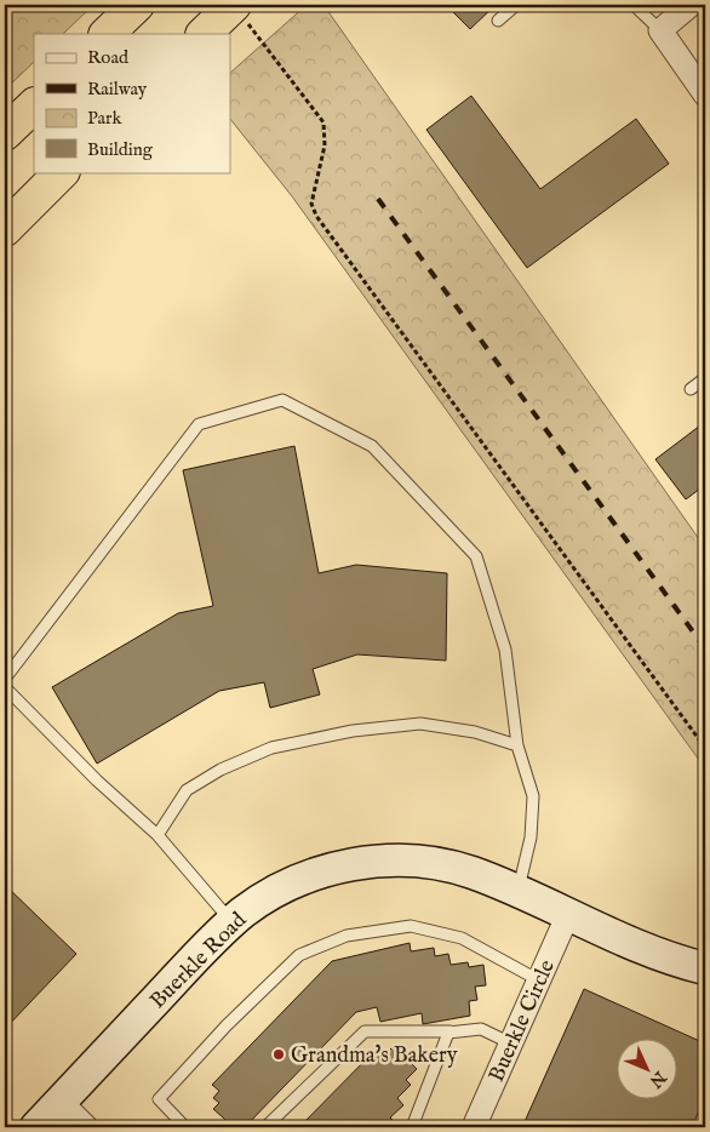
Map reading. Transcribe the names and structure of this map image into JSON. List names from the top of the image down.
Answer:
{
  "streets": {
    "street": ["Buerkle Road", "Buerkle Circle"]
  },
  "crossings": [
    ["Buerkle Road", "Buerkle Circle"]
  ],
  "places": ["Grandma's Bakery"],
  "legend": [
    "Road",
    "Railway",
    "Park",
    "Building"
  ],
  "north": "bottom right"
}
